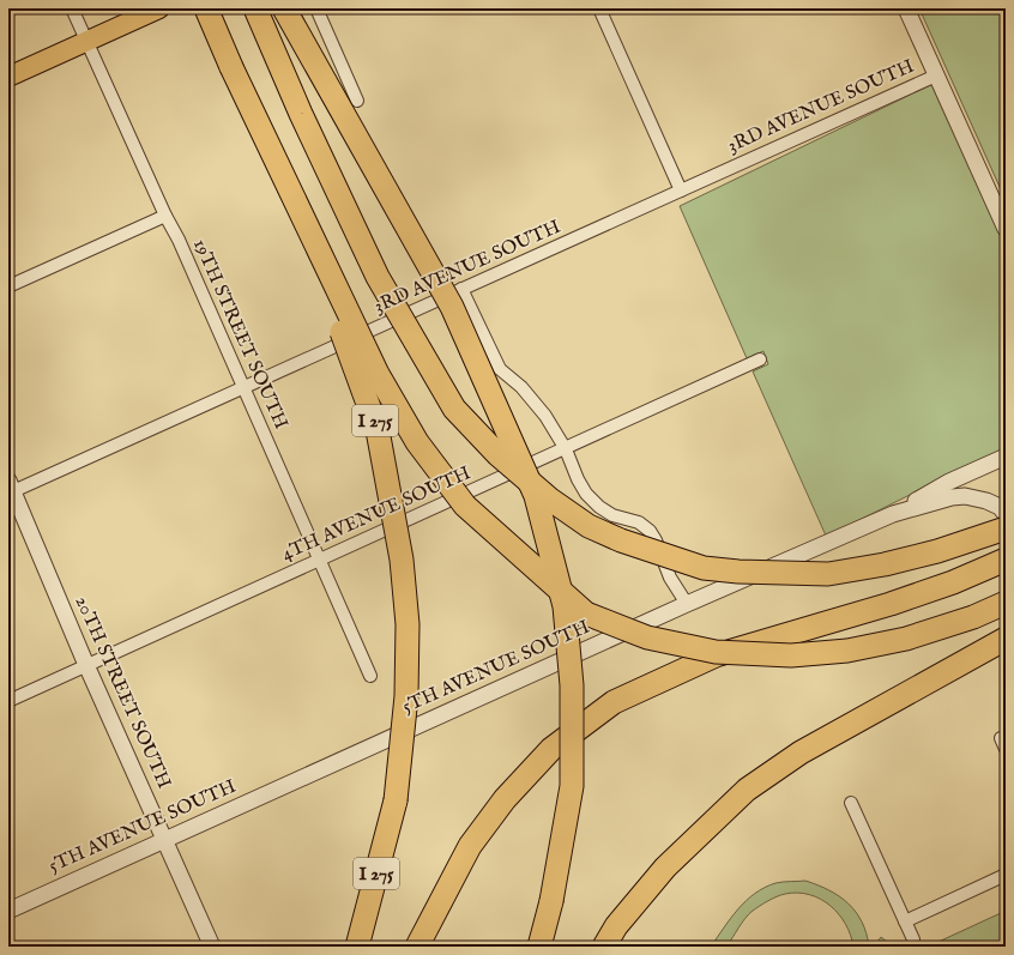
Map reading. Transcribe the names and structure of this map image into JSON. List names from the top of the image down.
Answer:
{
  "streets": {
    "highway": ["I 275"],
    "street": [
      "3RD AVENUE SOUTH",
      "19TH STREET SOUTH",
      "4TH AVENUE SOUTH",
      "5TH AVENUE SOUTH",
      "20TH STREET SOUTH"
    ]
  },
  "crossings": [
    ["3RD AVENUE SOUTH", "19TH STREET SOUTH"],
    ["3RD AVENUE SOUTH", "20TH STREET SOUTH"],
    ["19TH STREET SOUTH", "4TH AVENUE SOUTH"],
    ["4TH AVENUE SOUTH", "20TH STREET SOUTH"],
    ["5TH AVENUE SOUTH", "20TH STREET SOUTH"]
  ]
}
